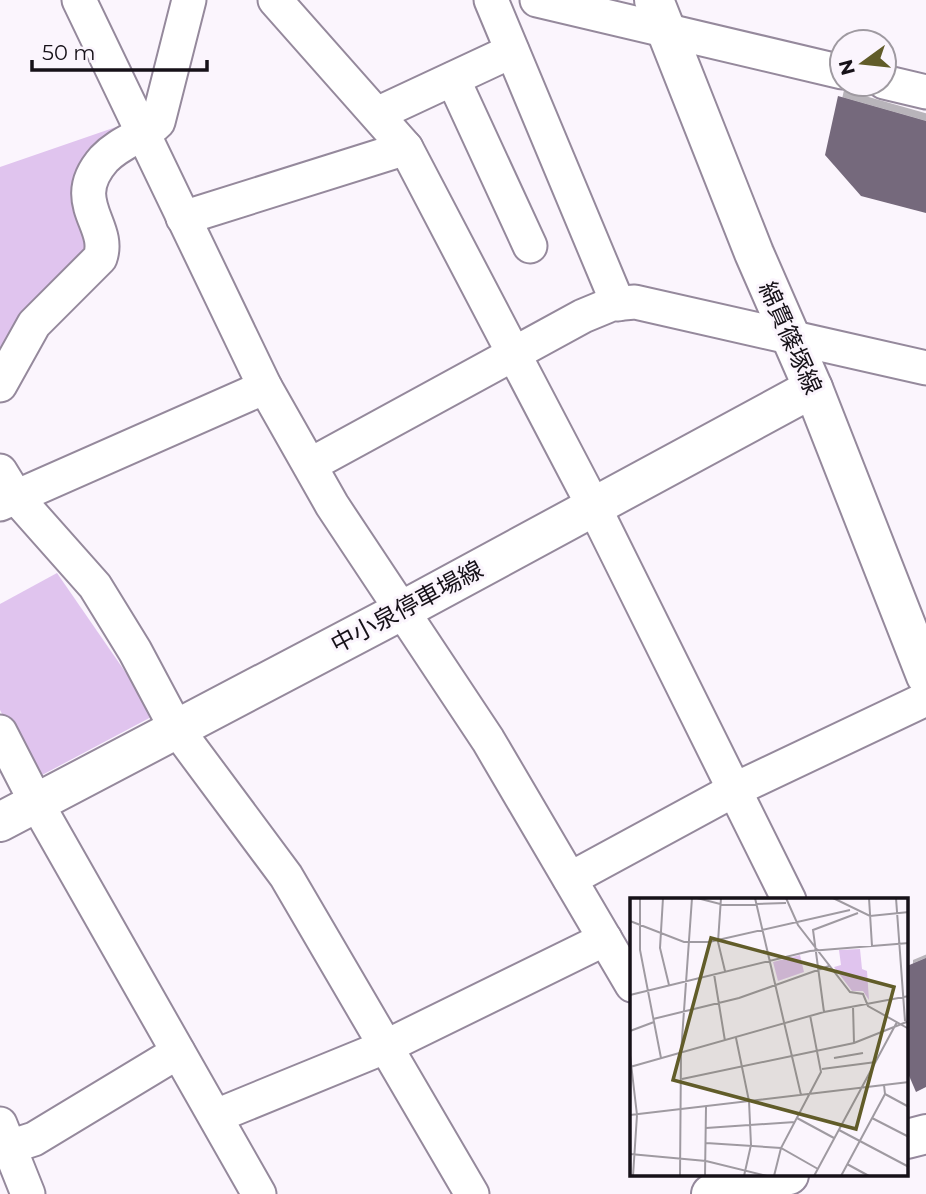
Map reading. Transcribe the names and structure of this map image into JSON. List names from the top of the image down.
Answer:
{
  "streets": {
    "main road": ["綿貫篠塚線", "中小泉停車場線"]
  },
  "crossings": [
    ["綿貫篠塚線", "中小泉停車場線"]
  ],
  "scale_bar": "50 m",
  "north": "left"
}
